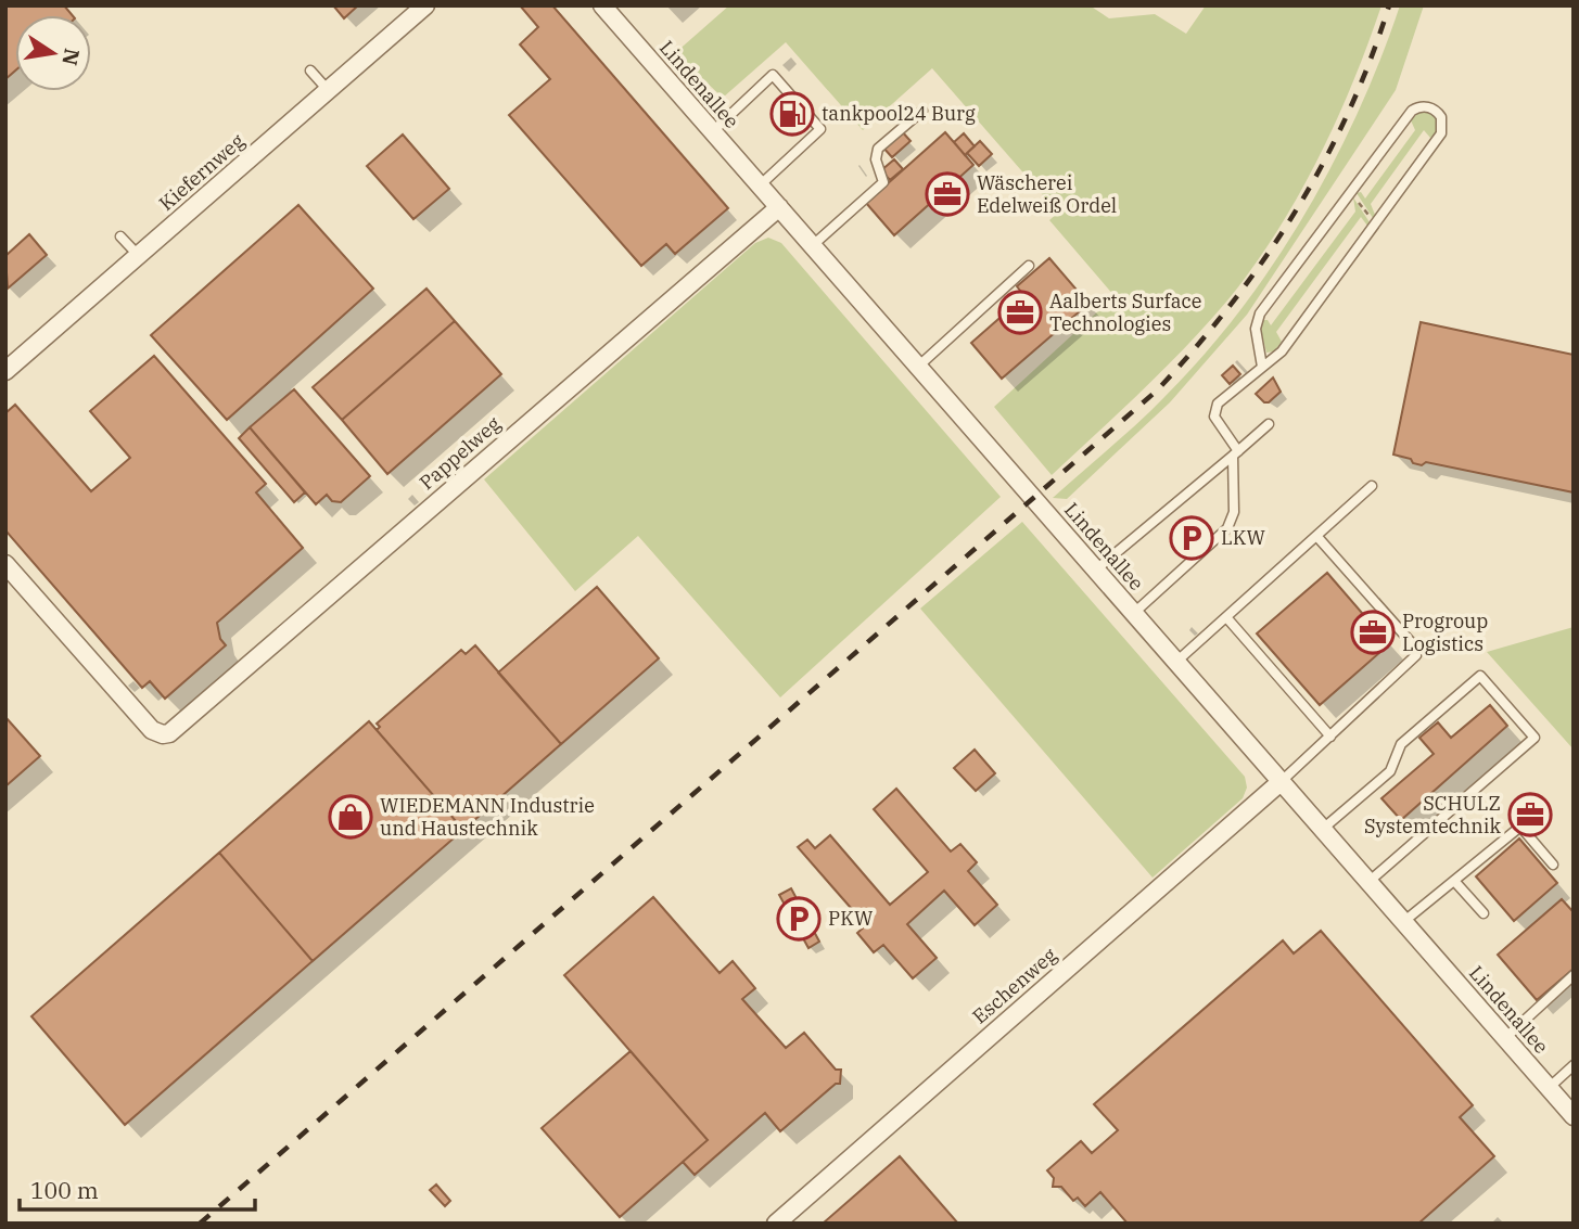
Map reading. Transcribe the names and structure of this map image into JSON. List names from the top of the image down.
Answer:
{
  "streets": {
    "street": [
      "Lindenallee",
      "Kiefernweg",
      "Pappelweg",
      "Eschenweg"
    ]
  },
  "crossings": [
    ["Lindenallee", "Pappelweg"],
    ["Lindenallee", "Eschenweg"]
  ],
  "places": {
    "fuel station": ["tankpool24 Burg"],
    "office": [
      "Wäscherei Edelweiß Ordel",
      "Aalberts Surface Technologies",
      "Progroup Logistics",
      "SCHULZ Systemtechnik"
    ],
    "parking": ["LKW", "PKW"],
    "shop": ["WIEDEMANN Industrie und Haustechnik"]
  },
  "scale_bar": "100 m",
  "north": "right"
}
